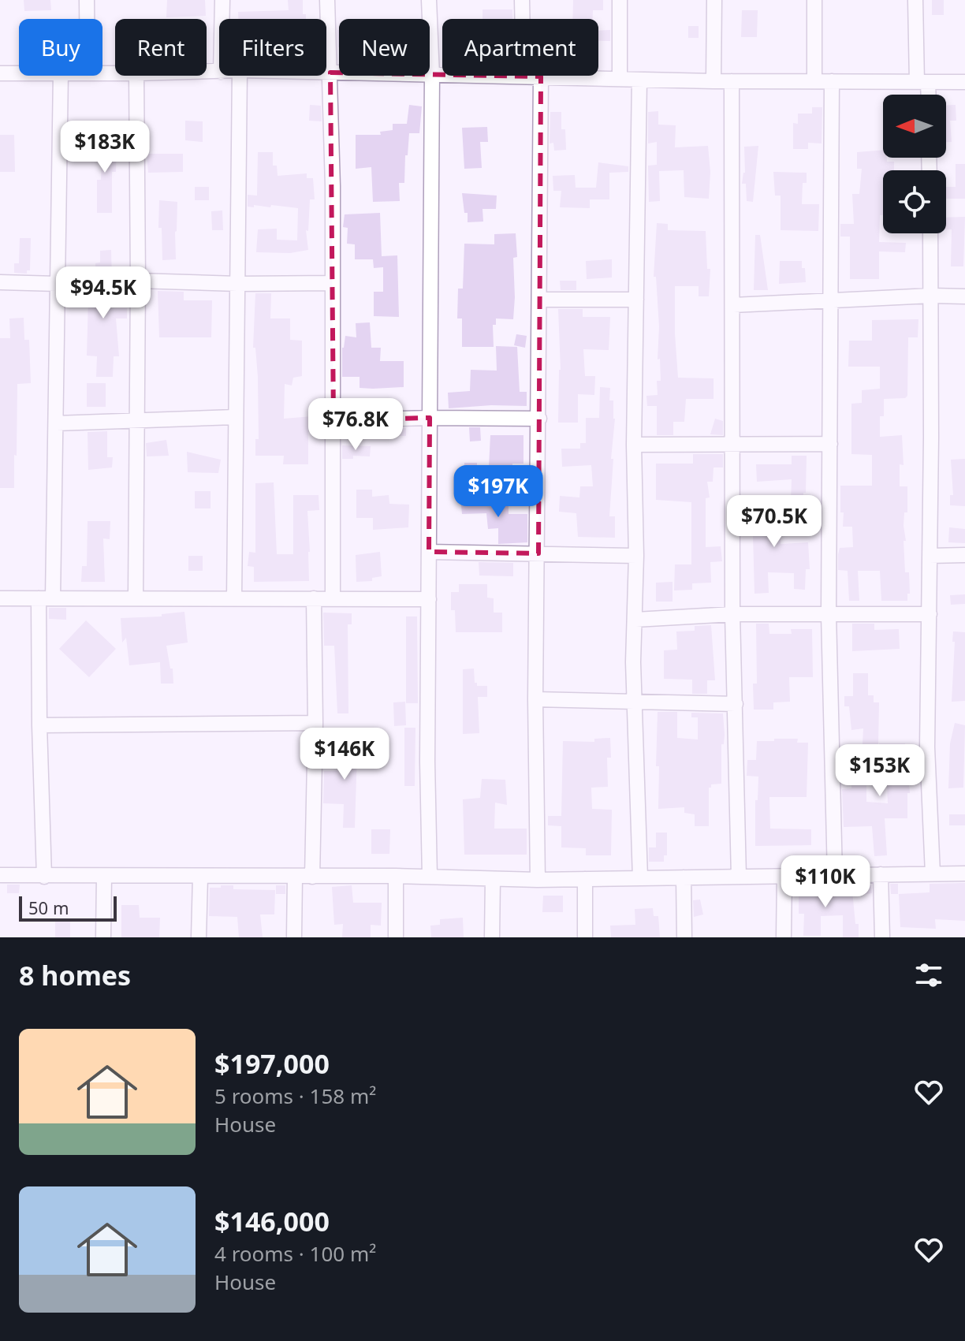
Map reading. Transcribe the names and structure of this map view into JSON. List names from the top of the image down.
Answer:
{
  "scale_bar": "50 m",
  "north": "left",
  "page": {
    "chip": [
      "Buy",
      "Rent",
      "Filters",
      "New",
      "Apartment"
    ],
    "price": [
      "$183K",
      "$94.5K",
      "$76.8K",
      "$197K",
      "$70.5K",
      "$146K",
      "$153K",
      "$110K"
    ],
    "scale": "50 m",
    "heading": "8 homes",
    "list": [
      {
        "name": "$197,000",
        "note": "5 rooms · 158 m² · House"
      },
      {
        "name": "$146,000",
        "note": "4 rooms · 100 m² · House"
      }
    ]
  }
}
